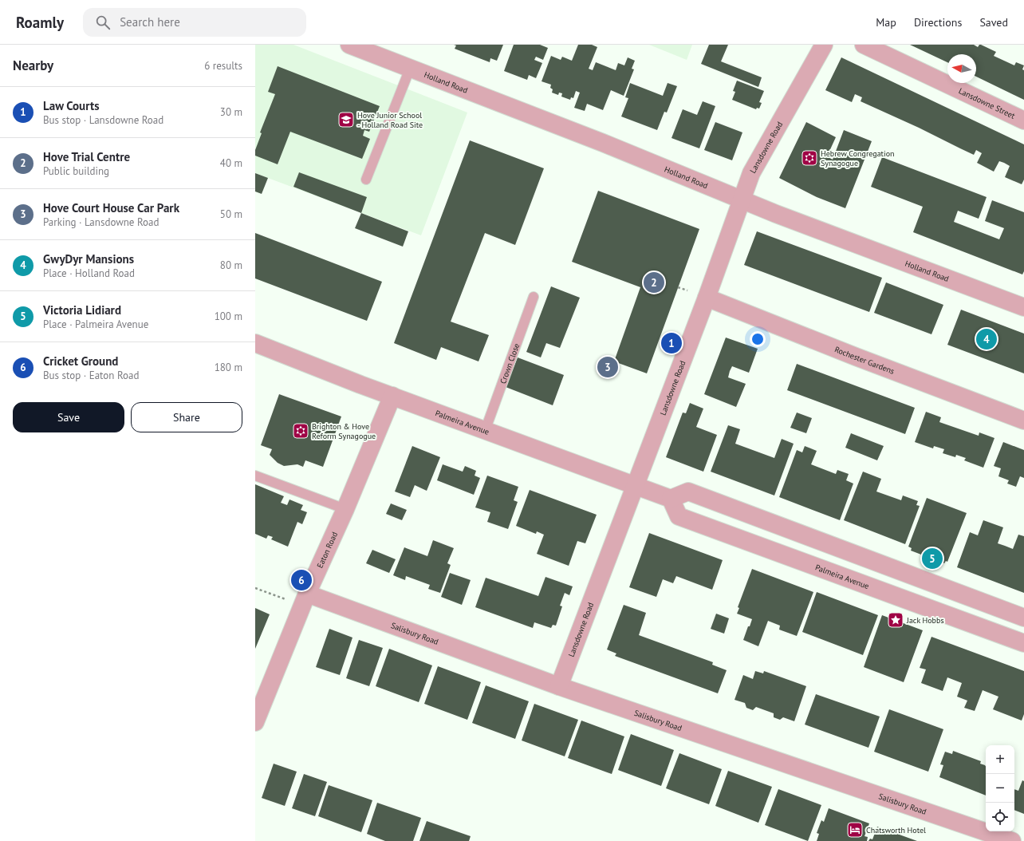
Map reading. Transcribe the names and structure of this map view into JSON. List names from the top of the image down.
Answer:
{
  "streets": {
    "street": [
      "Holland Road",
      "Lansdowne Street",
      "Lansdowne Road",
      "Rochester Gardens",
      "Palmeira Avenue",
      "Eaton Road",
      "Salisbury Road"
    ],
    "lane": ["Crown Close"]
  },
  "crossings": [
    ["Holland Road", "Lansdowne Road"],
    ["Lansdowne Road", "Rochester Gardens"],
    ["Lansdowne Road", "Palmeira Avenue"],
    ["Lansdowne Road", "Salisbury Road"],
    ["Crown Close", "Palmeira Avenue"],
    ["Palmeira Avenue", "Eaton Road"],
    ["Eaton Road", "Salisbury Road"]
  ],
  "places": {
    "school or university": ["Hove Junior School - Holland Road Site"],
    "synagogue": ["Hebrew Congregation Synagogue", "Brighton & Hove Reform Synagogue"],
    "place": ["Jack Hobbs"],
    "hotel": ["Chatsworth Hotel"]
  },
  "north": "left",
  "page": {
    "header": "Roamly",
    "search": "Search here",
    "nav": ["Map", "Directions", "Saved"],
    "heading": ["Nearby", "6 results"],
    "list": [
      {
        "mark": "1",
        "name": "Law Courts",
        "note": "Bus stop · Lansdowne Road",
        "value": "30 m"
      },
      {
        "mark": "2",
        "name": "Hove Trial Centre",
        "note": "Public building",
        "value": "40 m"
      },
      {
        "mark": "3",
        "name": "Hove Court House Car Park",
        "note": "Parking · Lansdowne Road",
        "value": "50 m"
      },
      {
        "mark": "4",
        "name": "GwyDyr Mansions",
        "note": "Place · Holland Road",
        "value": "80 m"
      },
      {
        "mark": "5",
        "name": "Victoria Lidiard",
        "note": "Place · Palmeira Avenue",
        "value": "100 m"
      },
      {
        "mark": "6",
        "name": "Cricket Ground",
        "note": "Bus stop · Eaton Road",
        "value": "180 m"
      }
    ],
    "pins": [
      "2",
      "4",
      "1",
      "3",
      "5",
      "6"
    ],
    "buttons": ["Save", "Share"],
    "map_buttons": ["+", "−"]
  }
}
